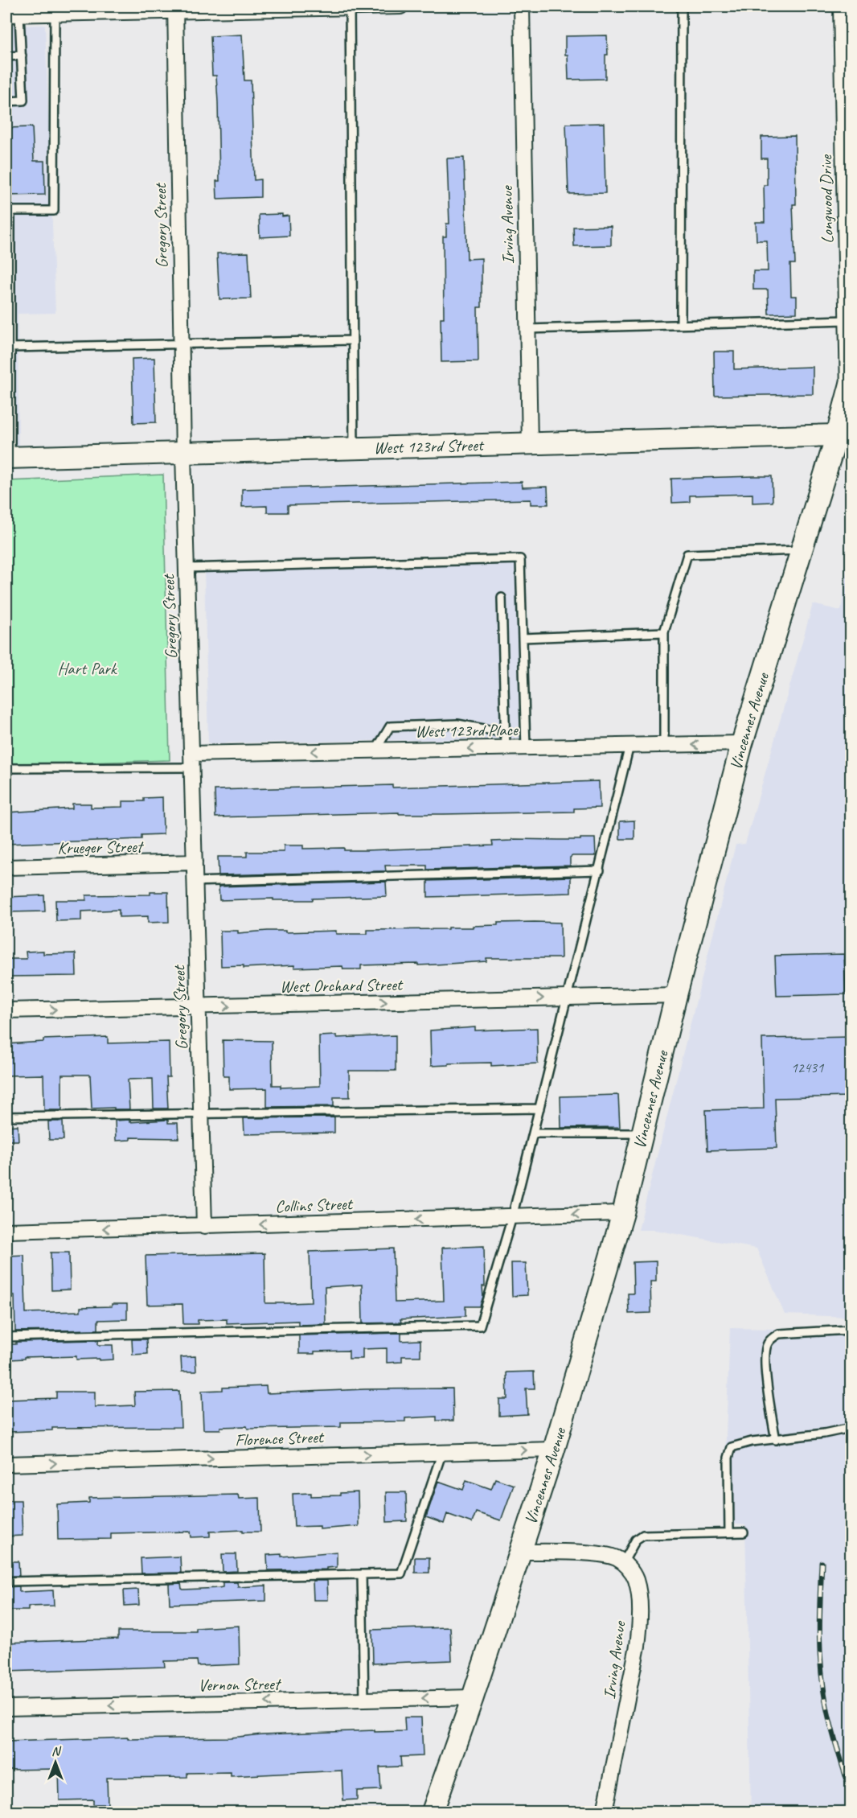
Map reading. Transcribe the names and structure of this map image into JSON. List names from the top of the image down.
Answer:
{
  "streets": {
    "main road": ["West 123rd Street", "Vincennes Avenue"],
    "street": [
      "Longwood Drive",
      "Irving Avenue",
      "Gregory Street",
      "West 123rd Place",
      "Krueger Street",
      "West Orchard Street",
      "Collins Street",
      "Florence Street",
      "Vernon Street"
    ]
  },
  "crossings": [
    ["Longwood Drive", "Vincennes Avenue"],
    ["Irving Avenue", "West 123rd Street"],
    ["Gregory Street", "West 123rd Street"],
    ["Gregory Street", "West 123rd Place"],
    ["Gregory Street", "Krueger Street"],
    ["Gregory Street", "West Orchard Street"],
    ["Gregory Street", "Collins Street"],
    ["West 123rd Street", "Vincennes Avenue"],
    ["Vincennes Avenue", "West 123rd Place"],
    ["Vincennes Avenue", "West Orchard Street"],
    ["Vincennes Avenue", "Collins Street"],
    ["Vincennes Avenue", "Florence Street"],
    ["Vincennes Avenue", "Vernon Street"]
  ],
  "one_way": [
    "West 123rd Place",
    "West Orchard Street",
    "Collins Street",
    "Florence Street",
    "Vernon Street"
  ],
  "parks": ["Hart Park"],
  "house_numbers": ["12431"],
  "north": "top"
}
